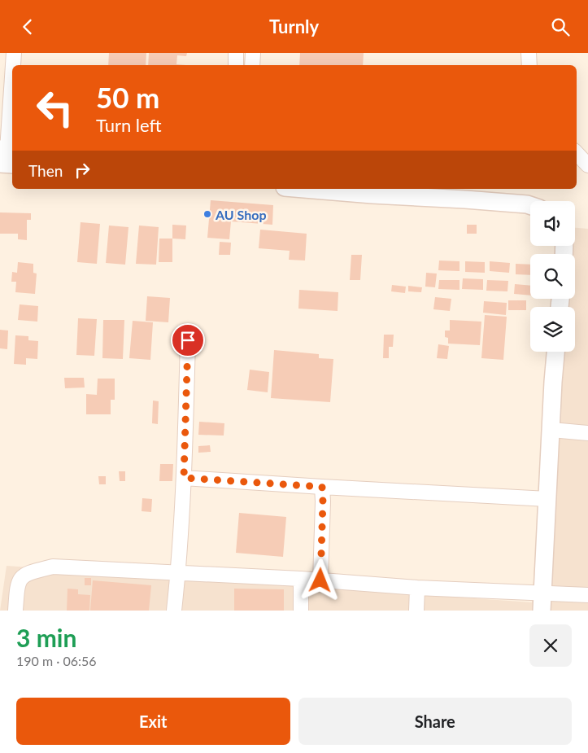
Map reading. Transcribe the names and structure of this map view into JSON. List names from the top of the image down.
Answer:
{
  "places": ["AU Shop"],
  "page": {
    "header": "Turnly",
    "turn": ["50 m", "Turn left"],
    "then": "Then",
    "heading": ["3 min", "190 m · 06:56"],
    "buttons": ["Exit", "Share"]
  }
}
